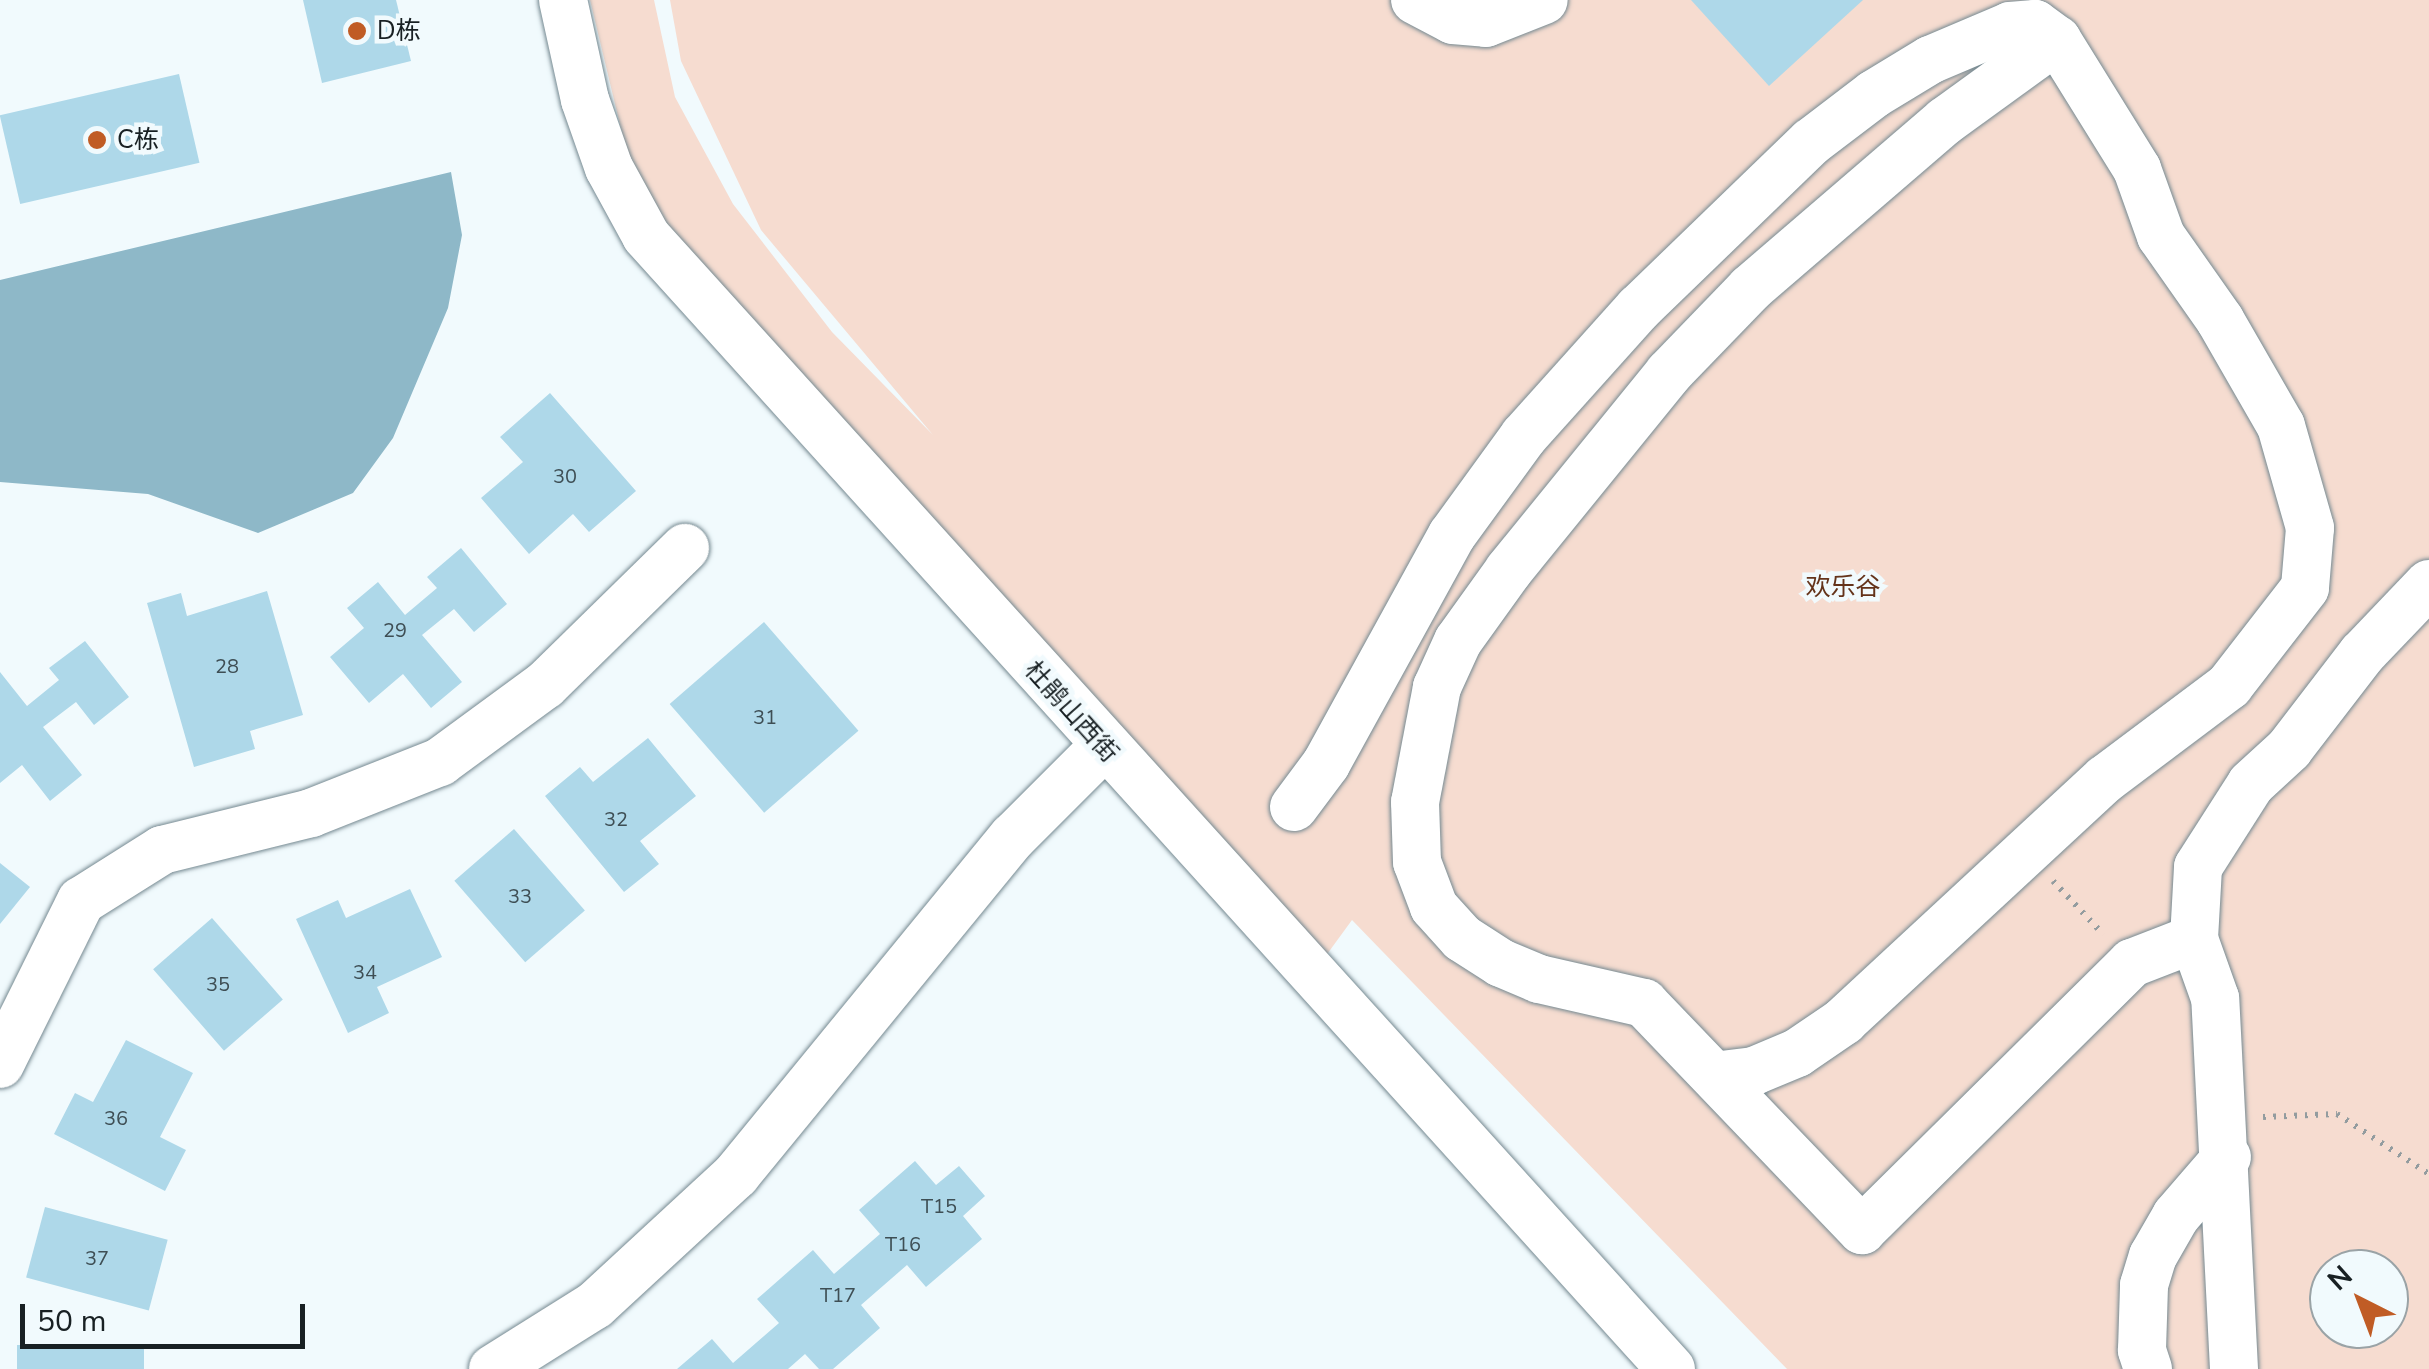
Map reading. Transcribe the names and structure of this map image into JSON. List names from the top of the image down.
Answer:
{
  "streets": {
    "street": ["杜鹃山西街"]
  },
  "parks": ["欢乐谷"],
  "places": ["D栋", "C栋"],
  "house_numbers": [
    "30",
    "29",
    "28",
    "31",
    "32",
    "33",
    "34",
    "35",
    "36",
    "T15",
    "T16",
    "37",
    "T17"
  ],
  "scale_bar": "50 m",
  "north": "top left"
}
